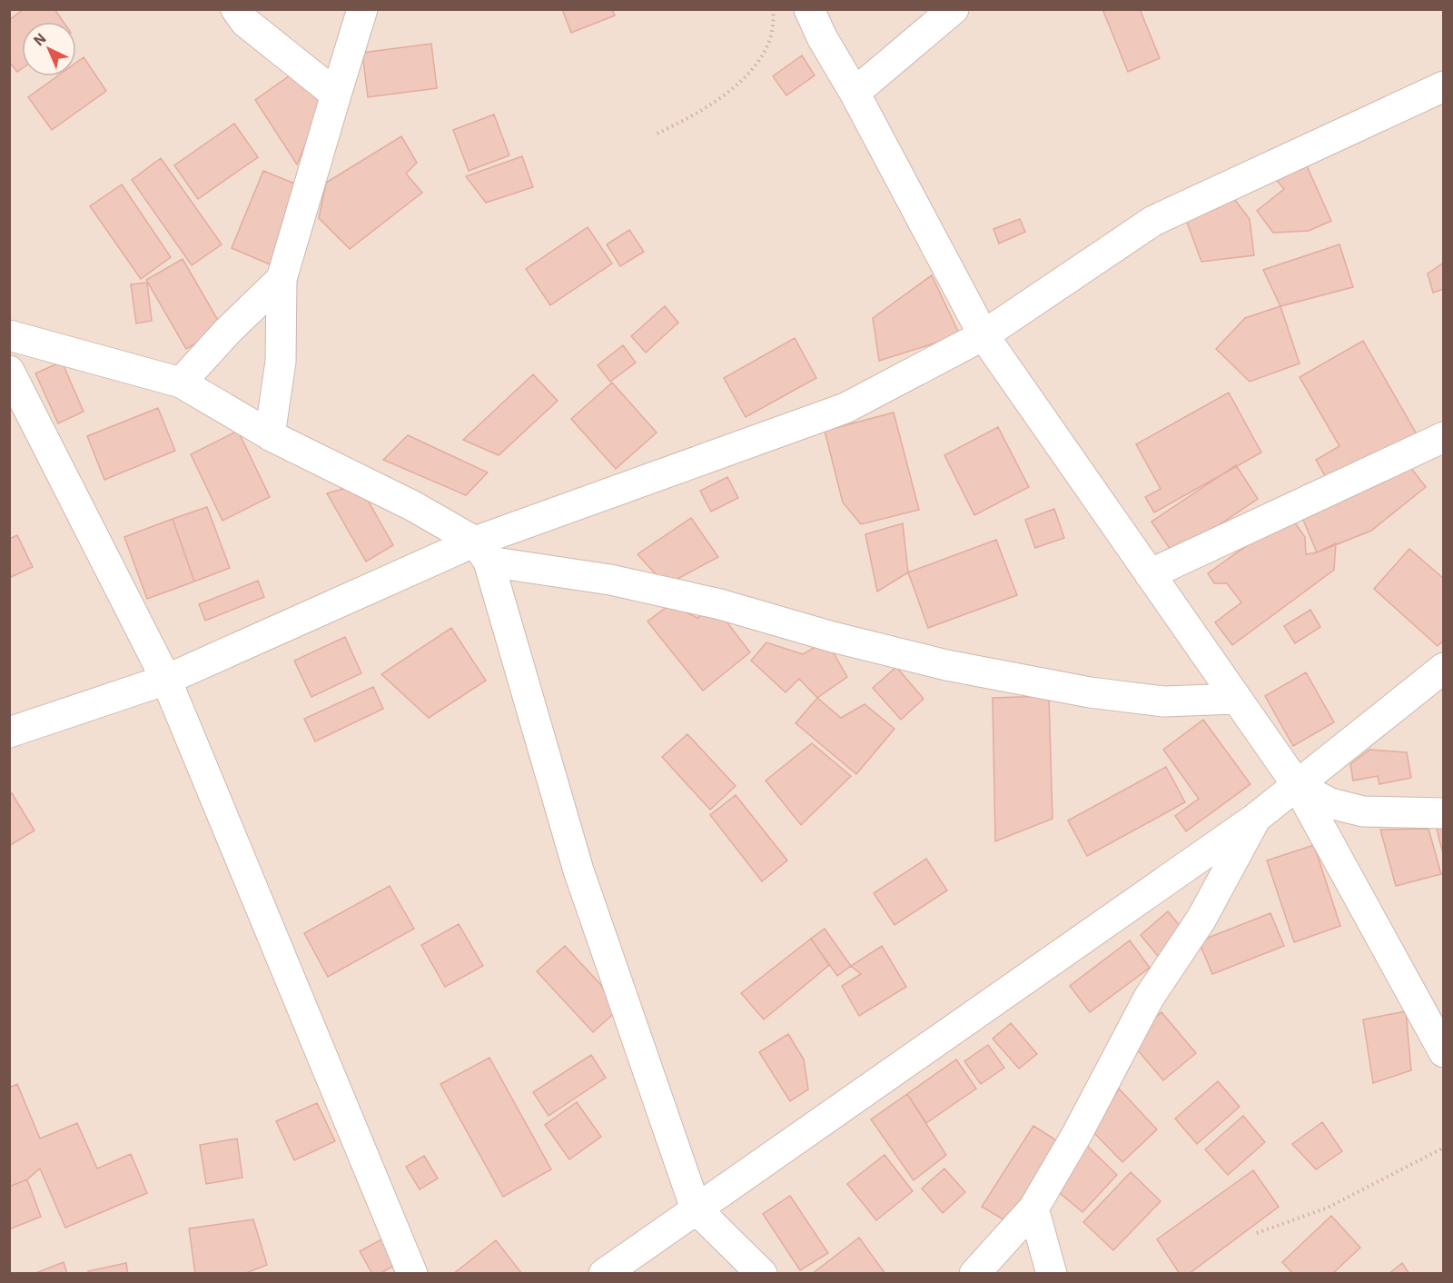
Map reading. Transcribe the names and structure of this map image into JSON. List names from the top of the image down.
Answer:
{
  "north": "top left"
}
